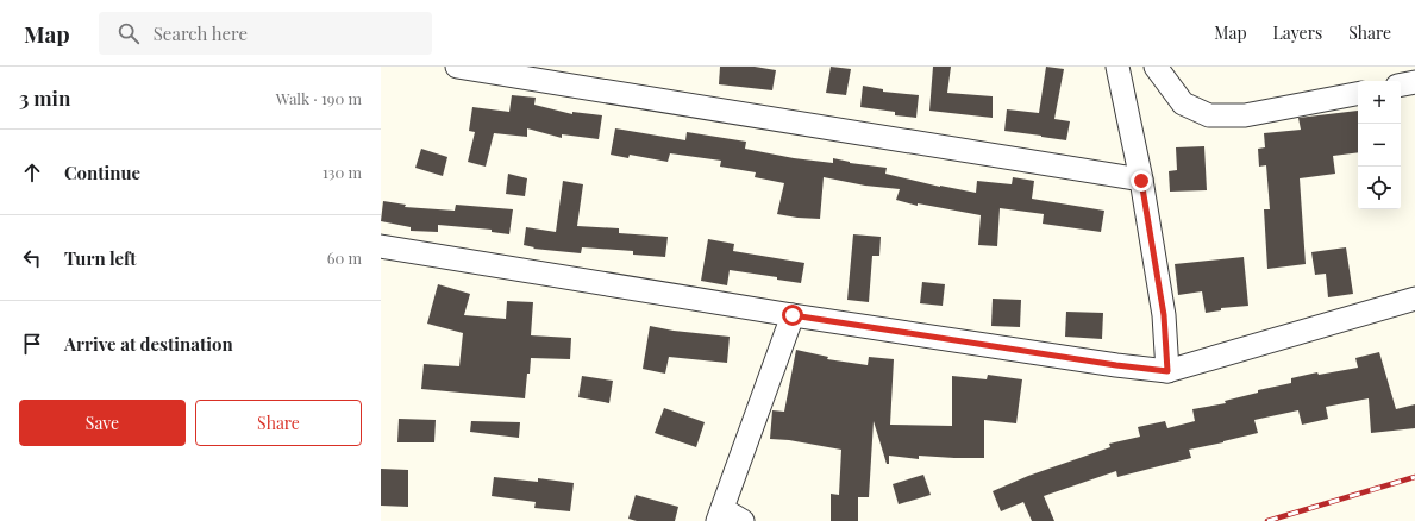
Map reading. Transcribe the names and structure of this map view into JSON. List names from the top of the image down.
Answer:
{
  "page": {
    "header": "Map",
    "search": "Search here",
    "nav": ["Map", "Layers", "Share"],
    "heading": ["3 min", "Walk · 190 m"],
    "map_buttons": ["+", "−"],
    "list": [
      ["Continue", "130 m"],
      ["Turn left", "60 m"],
      "Arrive at destination"
    ],
    "buttons": ["Save", "Share"]
  }
}
